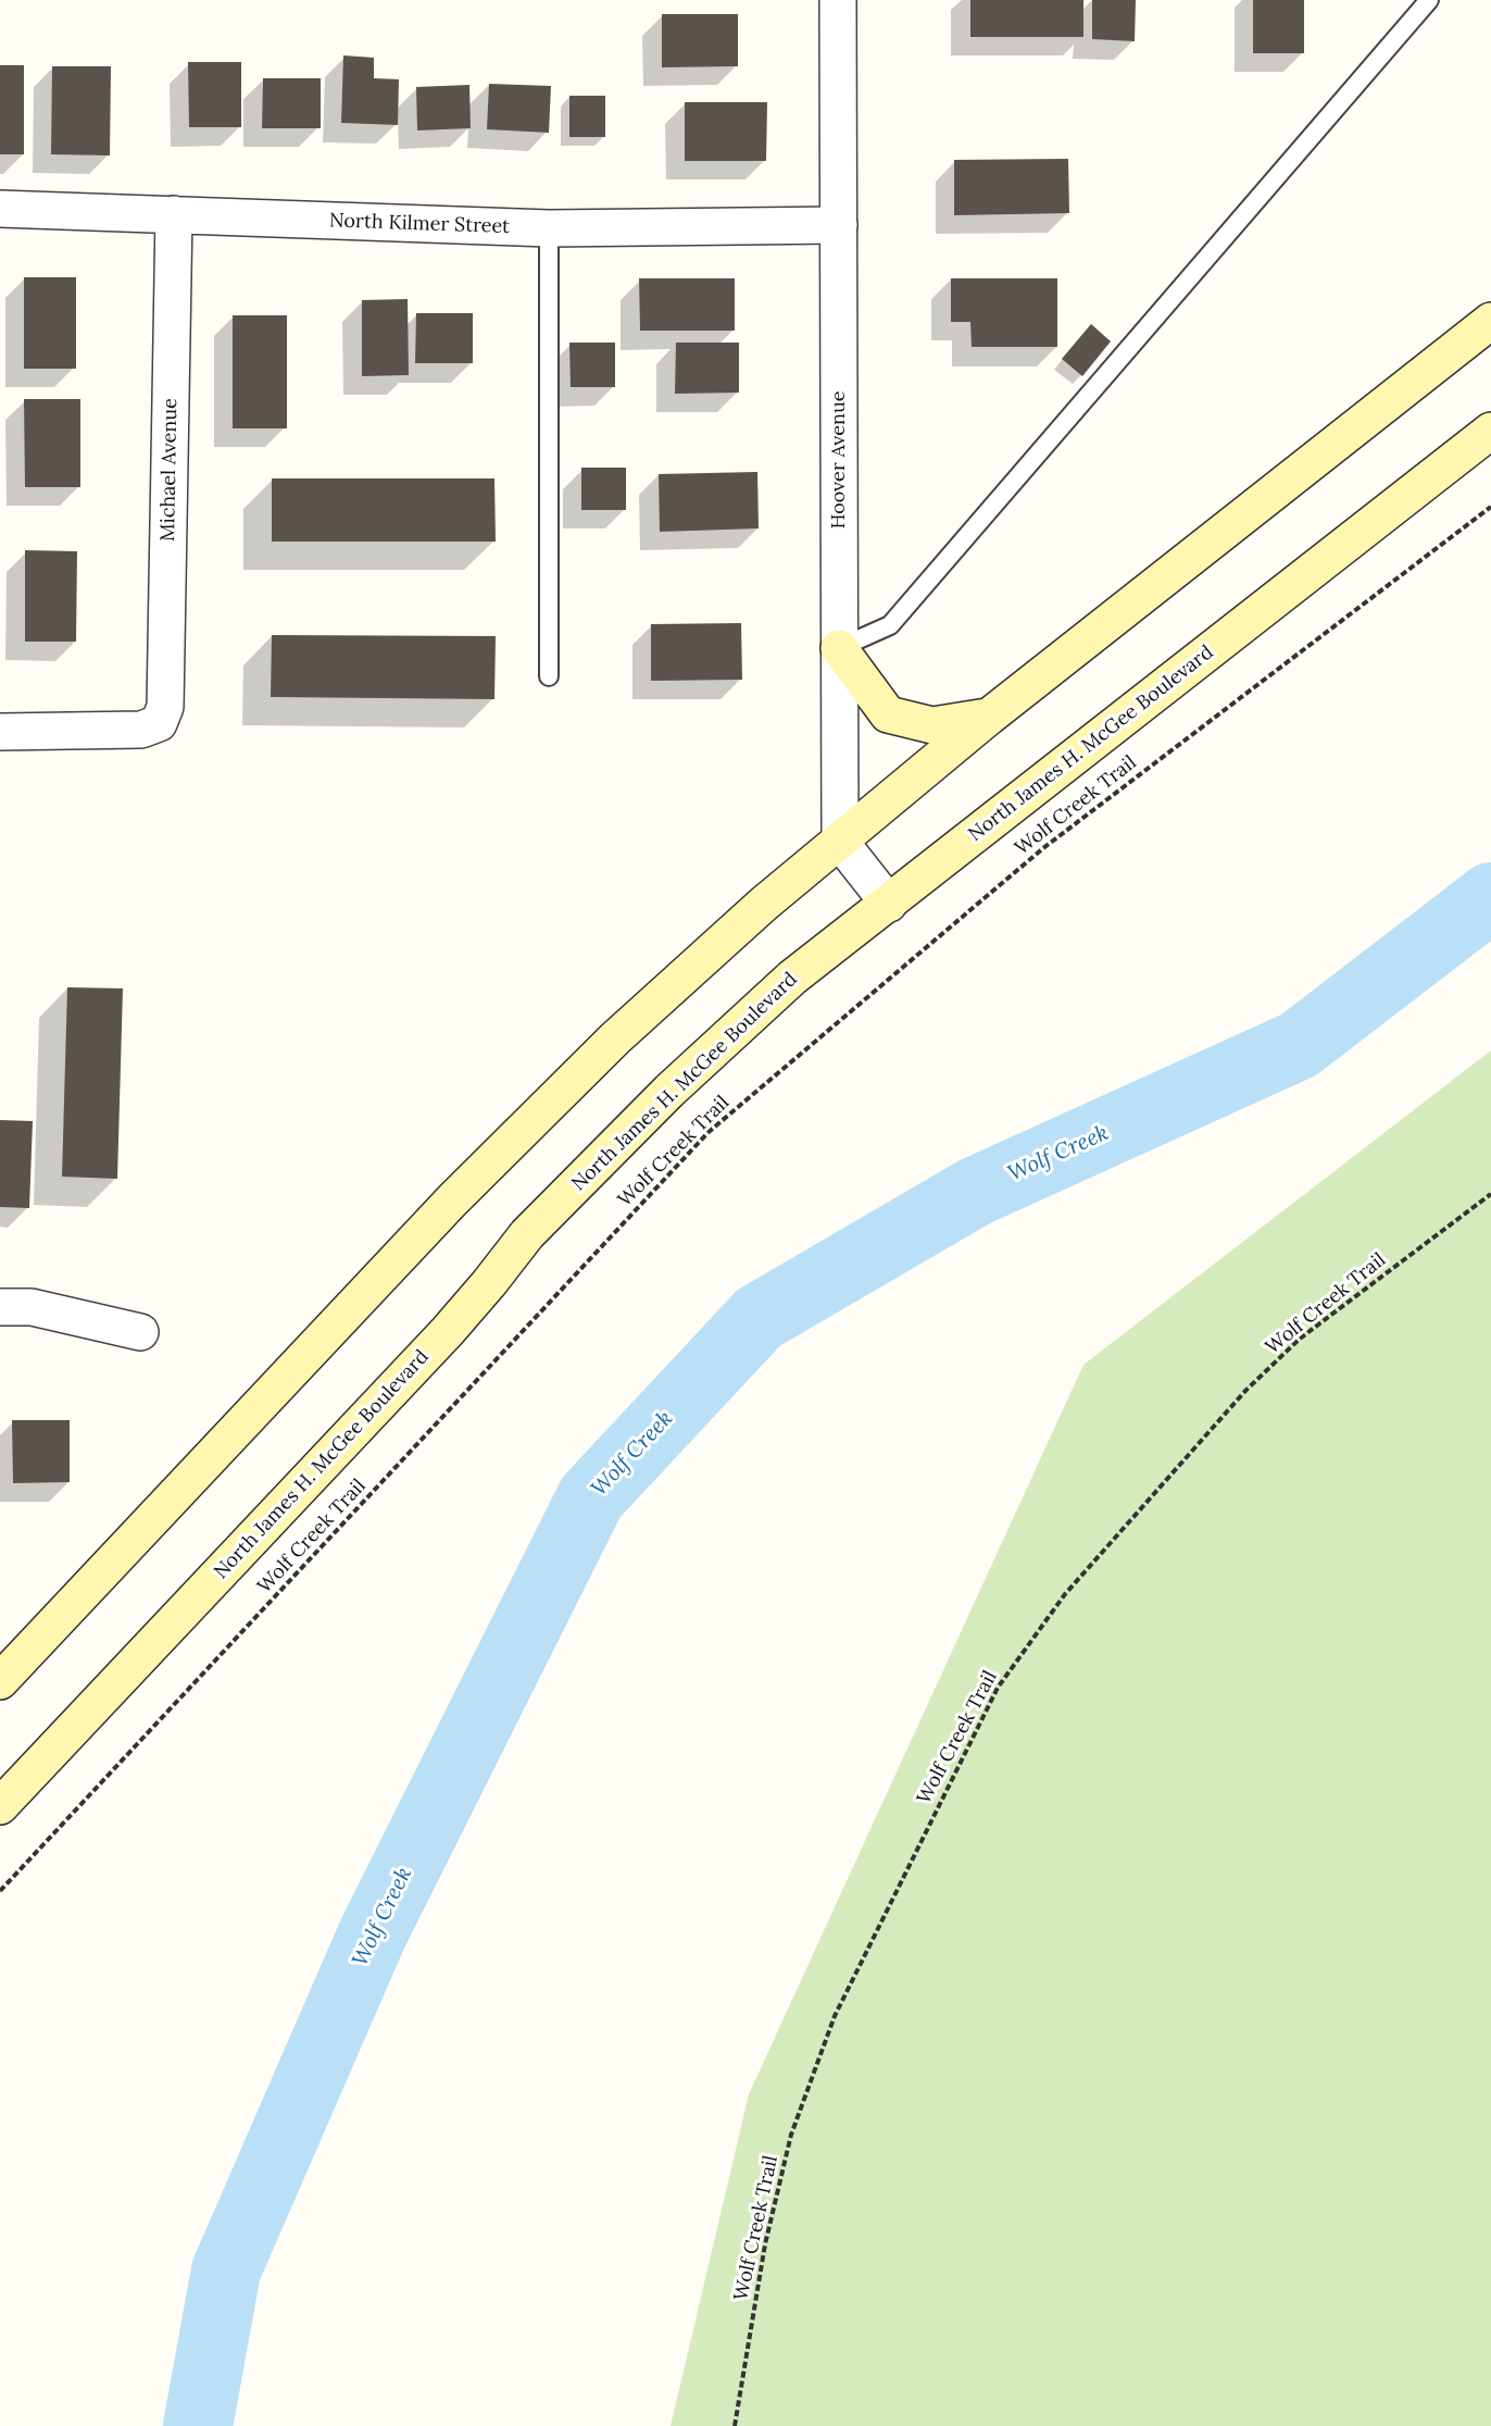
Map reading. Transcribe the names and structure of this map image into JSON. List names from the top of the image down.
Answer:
{
  "streets": {
    "main road": ["North James H. McGee Boulevard"],
    "street": ["North Kilmer Street", "Hoover Avenue", "Michael Avenue"],
    "path": ["Wolf Creek Trail"]
  },
  "crossings": [
    ["North Kilmer Street", "Hoover Avenue"],
    ["North Kilmer Street", "Michael Avenue"]
  ],
  "water": ["Wolf Creek"]
}
